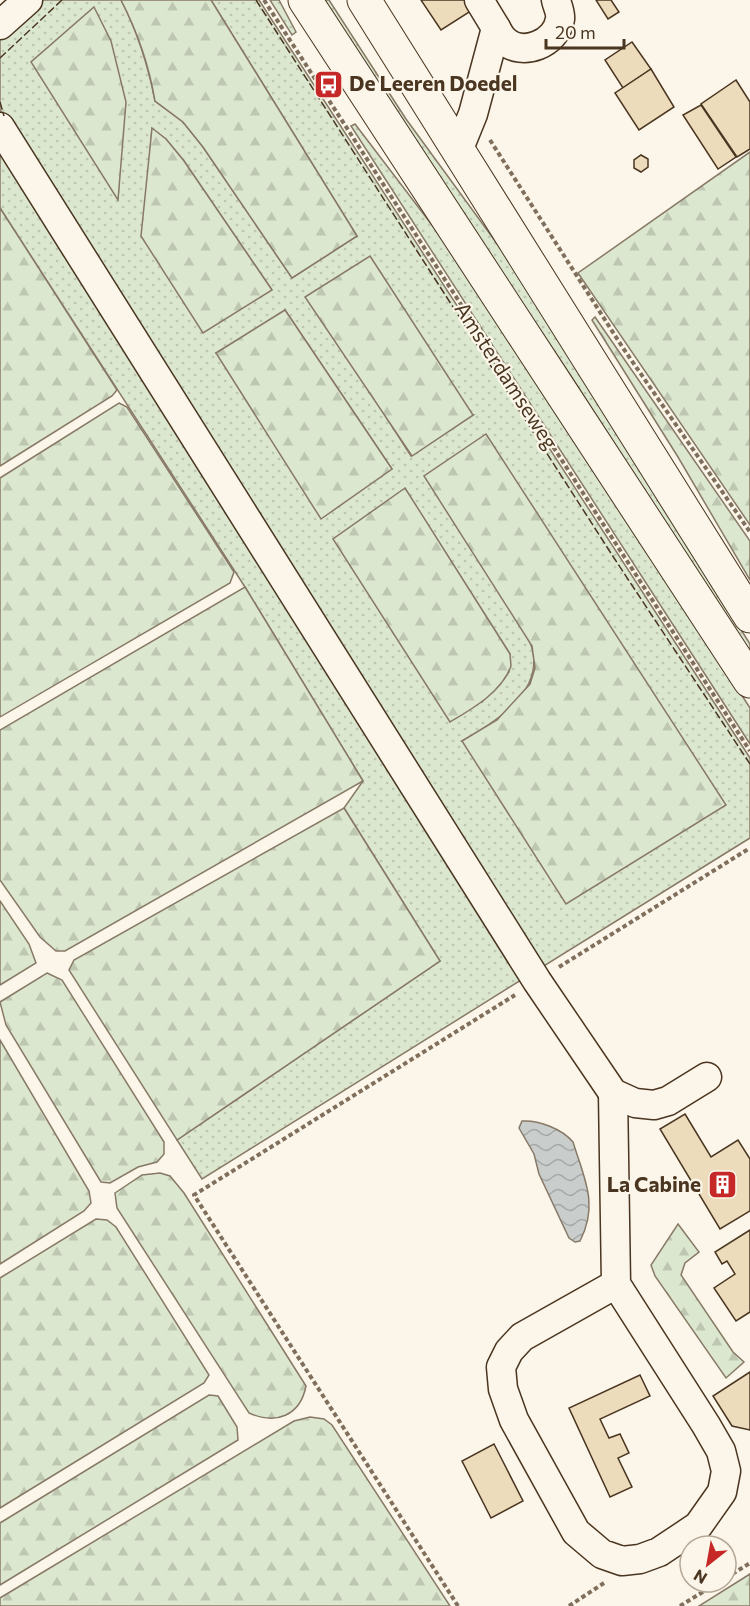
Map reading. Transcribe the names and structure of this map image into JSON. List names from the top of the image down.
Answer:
{
  "streets": {
    "main road": ["Amsterdamseweg"]
  },
  "places": {
    "bus stop": ["De Leeren Doedel"],
    "building": ["La Cabine"]
  },
  "scale_bar": "20 m",
  "north": "bottom left"
}
